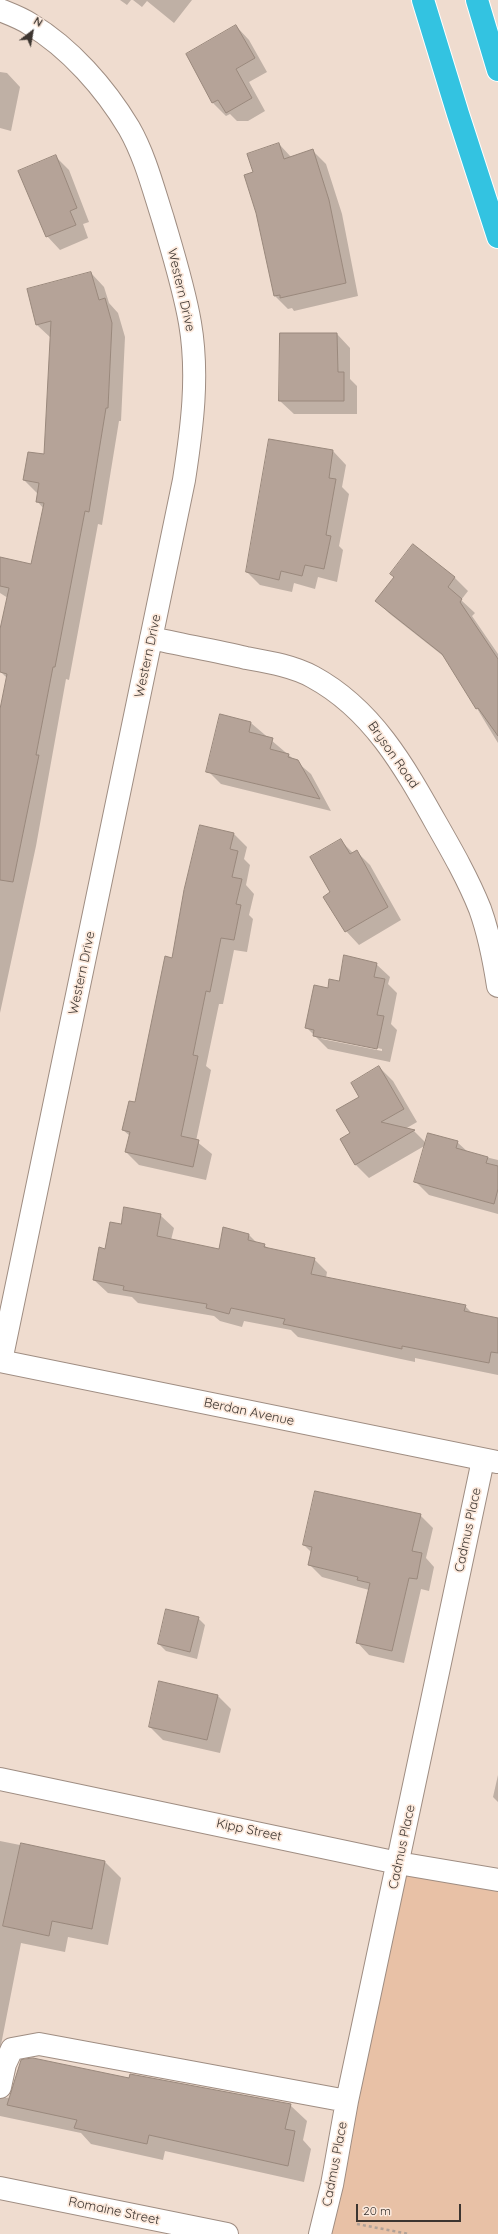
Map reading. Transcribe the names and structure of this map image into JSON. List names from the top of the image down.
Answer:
{
  "streets": {
    "street": [
      "Western Drive",
      "Bryson Road",
      "Berdan Avenue",
      "Cadmus Place",
      "Kipp Street",
      "Romaine Street"
    ]
  },
  "crossings": [
    ["Western Drive", "Bryson Road"],
    ["Western Drive", "Berdan Avenue"],
    ["Berdan Avenue", "Cadmus Place"],
    ["Cadmus Place", "Kipp Street"]
  ],
  "scale_bar": "20 m",
  "north": "top right"
}
